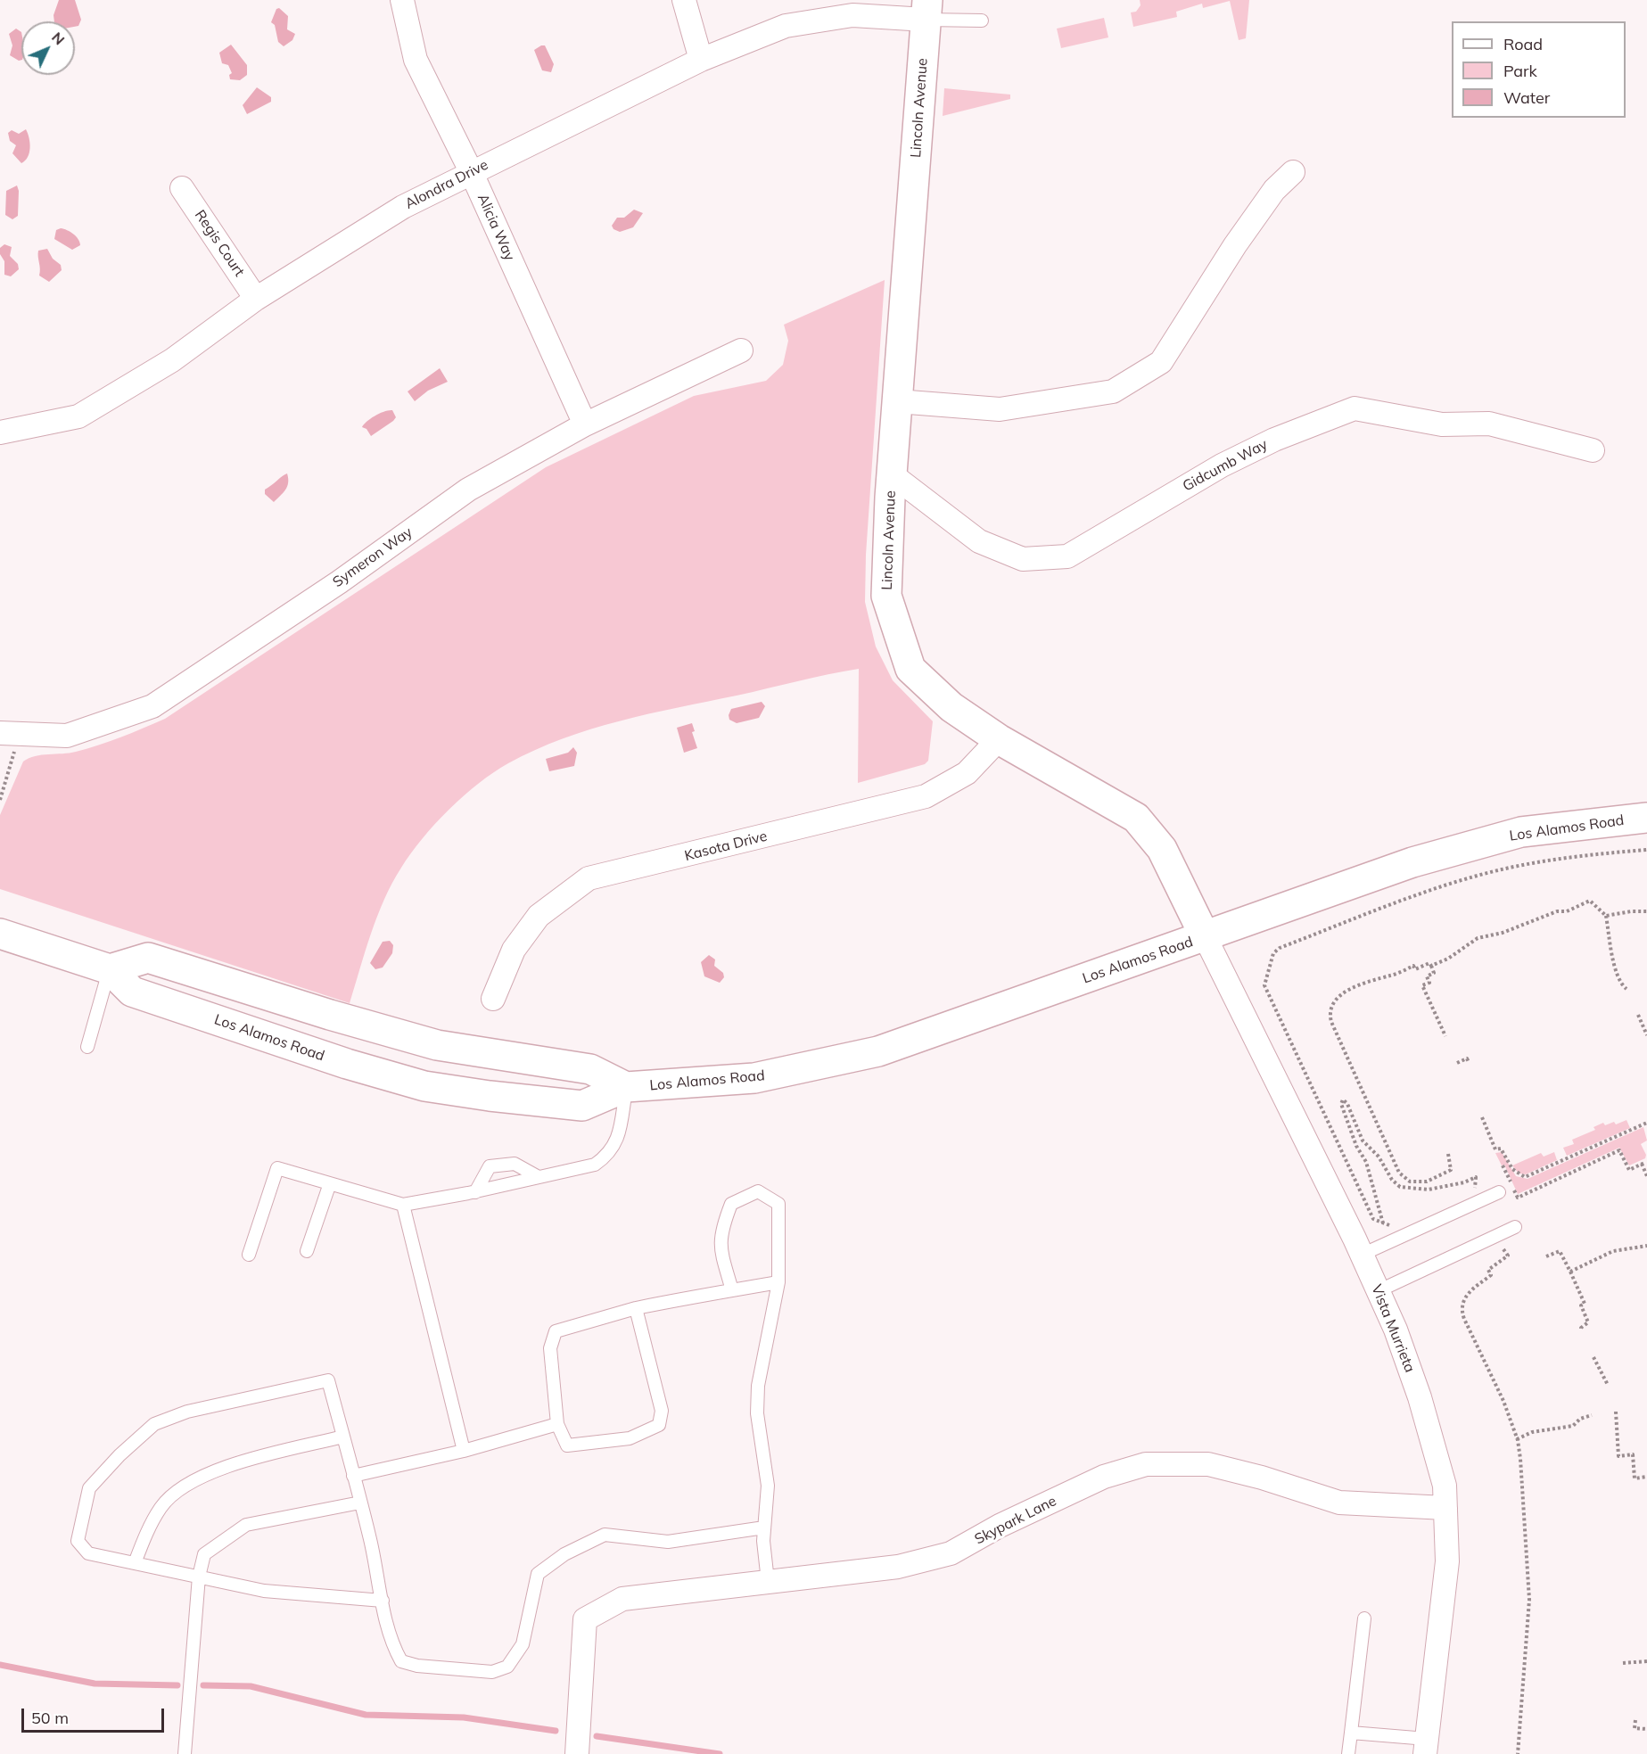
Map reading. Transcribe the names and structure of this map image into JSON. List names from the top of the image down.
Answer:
{
  "streets": {
    "main road": ["Lincoln Avenue", "Los Alamos Road"],
    "street": [
      "Alondra Drive",
      "Alicia Way",
      "Regis Court",
      "Gidcumb Way",
      "Symeron Way",
      "Kasota Drive",
      "Vista Murrieta",
      "Skypark Lane"
    ]
  },
  "crossings": [
    ["Lincoln Avenue", "Alondra Drive"],
    ["Lincoln Avenue", "Gidcumb Way"],
    ["Lincoln Avenue", "Los Alamos Road"],
    ["Lincoln Avenue", "Kasota Drive"],
    ["Lincoln Avenue", "Vista Murrieta"],
    ["Alondra Drive", "Alicia Way"],
    ["Alondra Drive", "Regis Court"],
    ["Alicia Way", "Symeron Way"],
    ["Los Alamos Road", "Vista Murrieta"],
    ["Vista Murrieta", "Skypark Lane"]
  ],
  "legend": ["Road", "Park", "Water"],
  "scale_bar": "50 m",
  "north": "top right"
}
